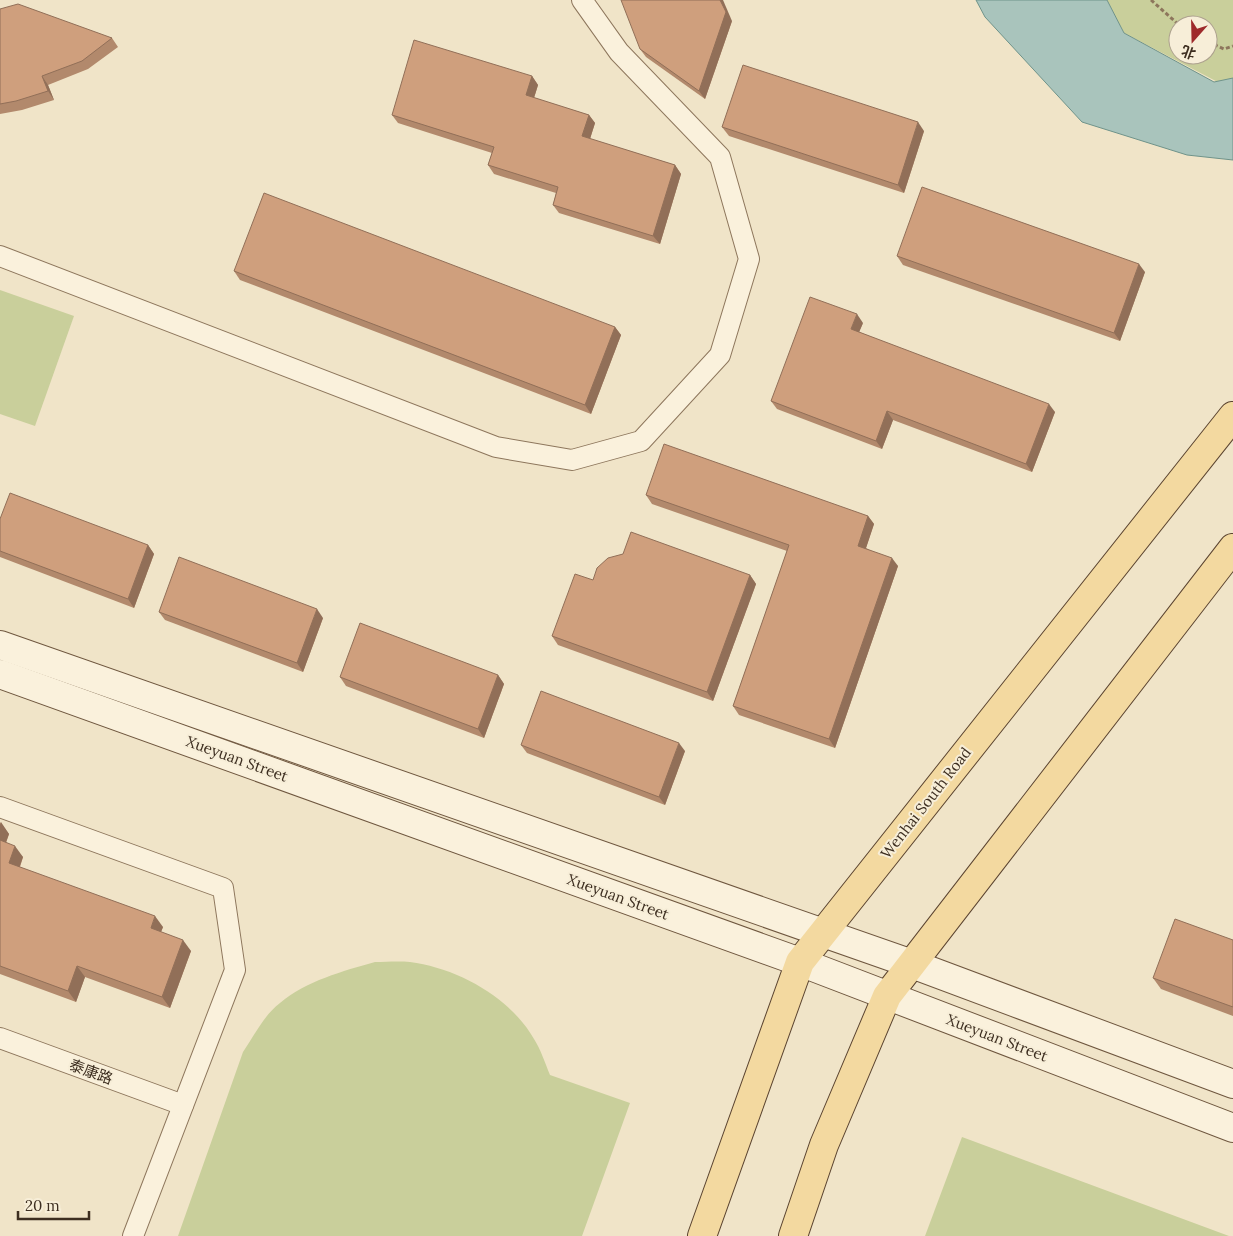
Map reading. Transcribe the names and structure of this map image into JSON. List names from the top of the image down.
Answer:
{
  "streets": {
    "main road": ["Xueyuan Street", "Wenhai South Road"],
    "street": ["泰康路"]
  },
  "crossings": [
    ["Xueyuan Street", "Wenhai South Road"]
  ],
  "scale_bar": "20 m",
  "north": "bottom"
}
